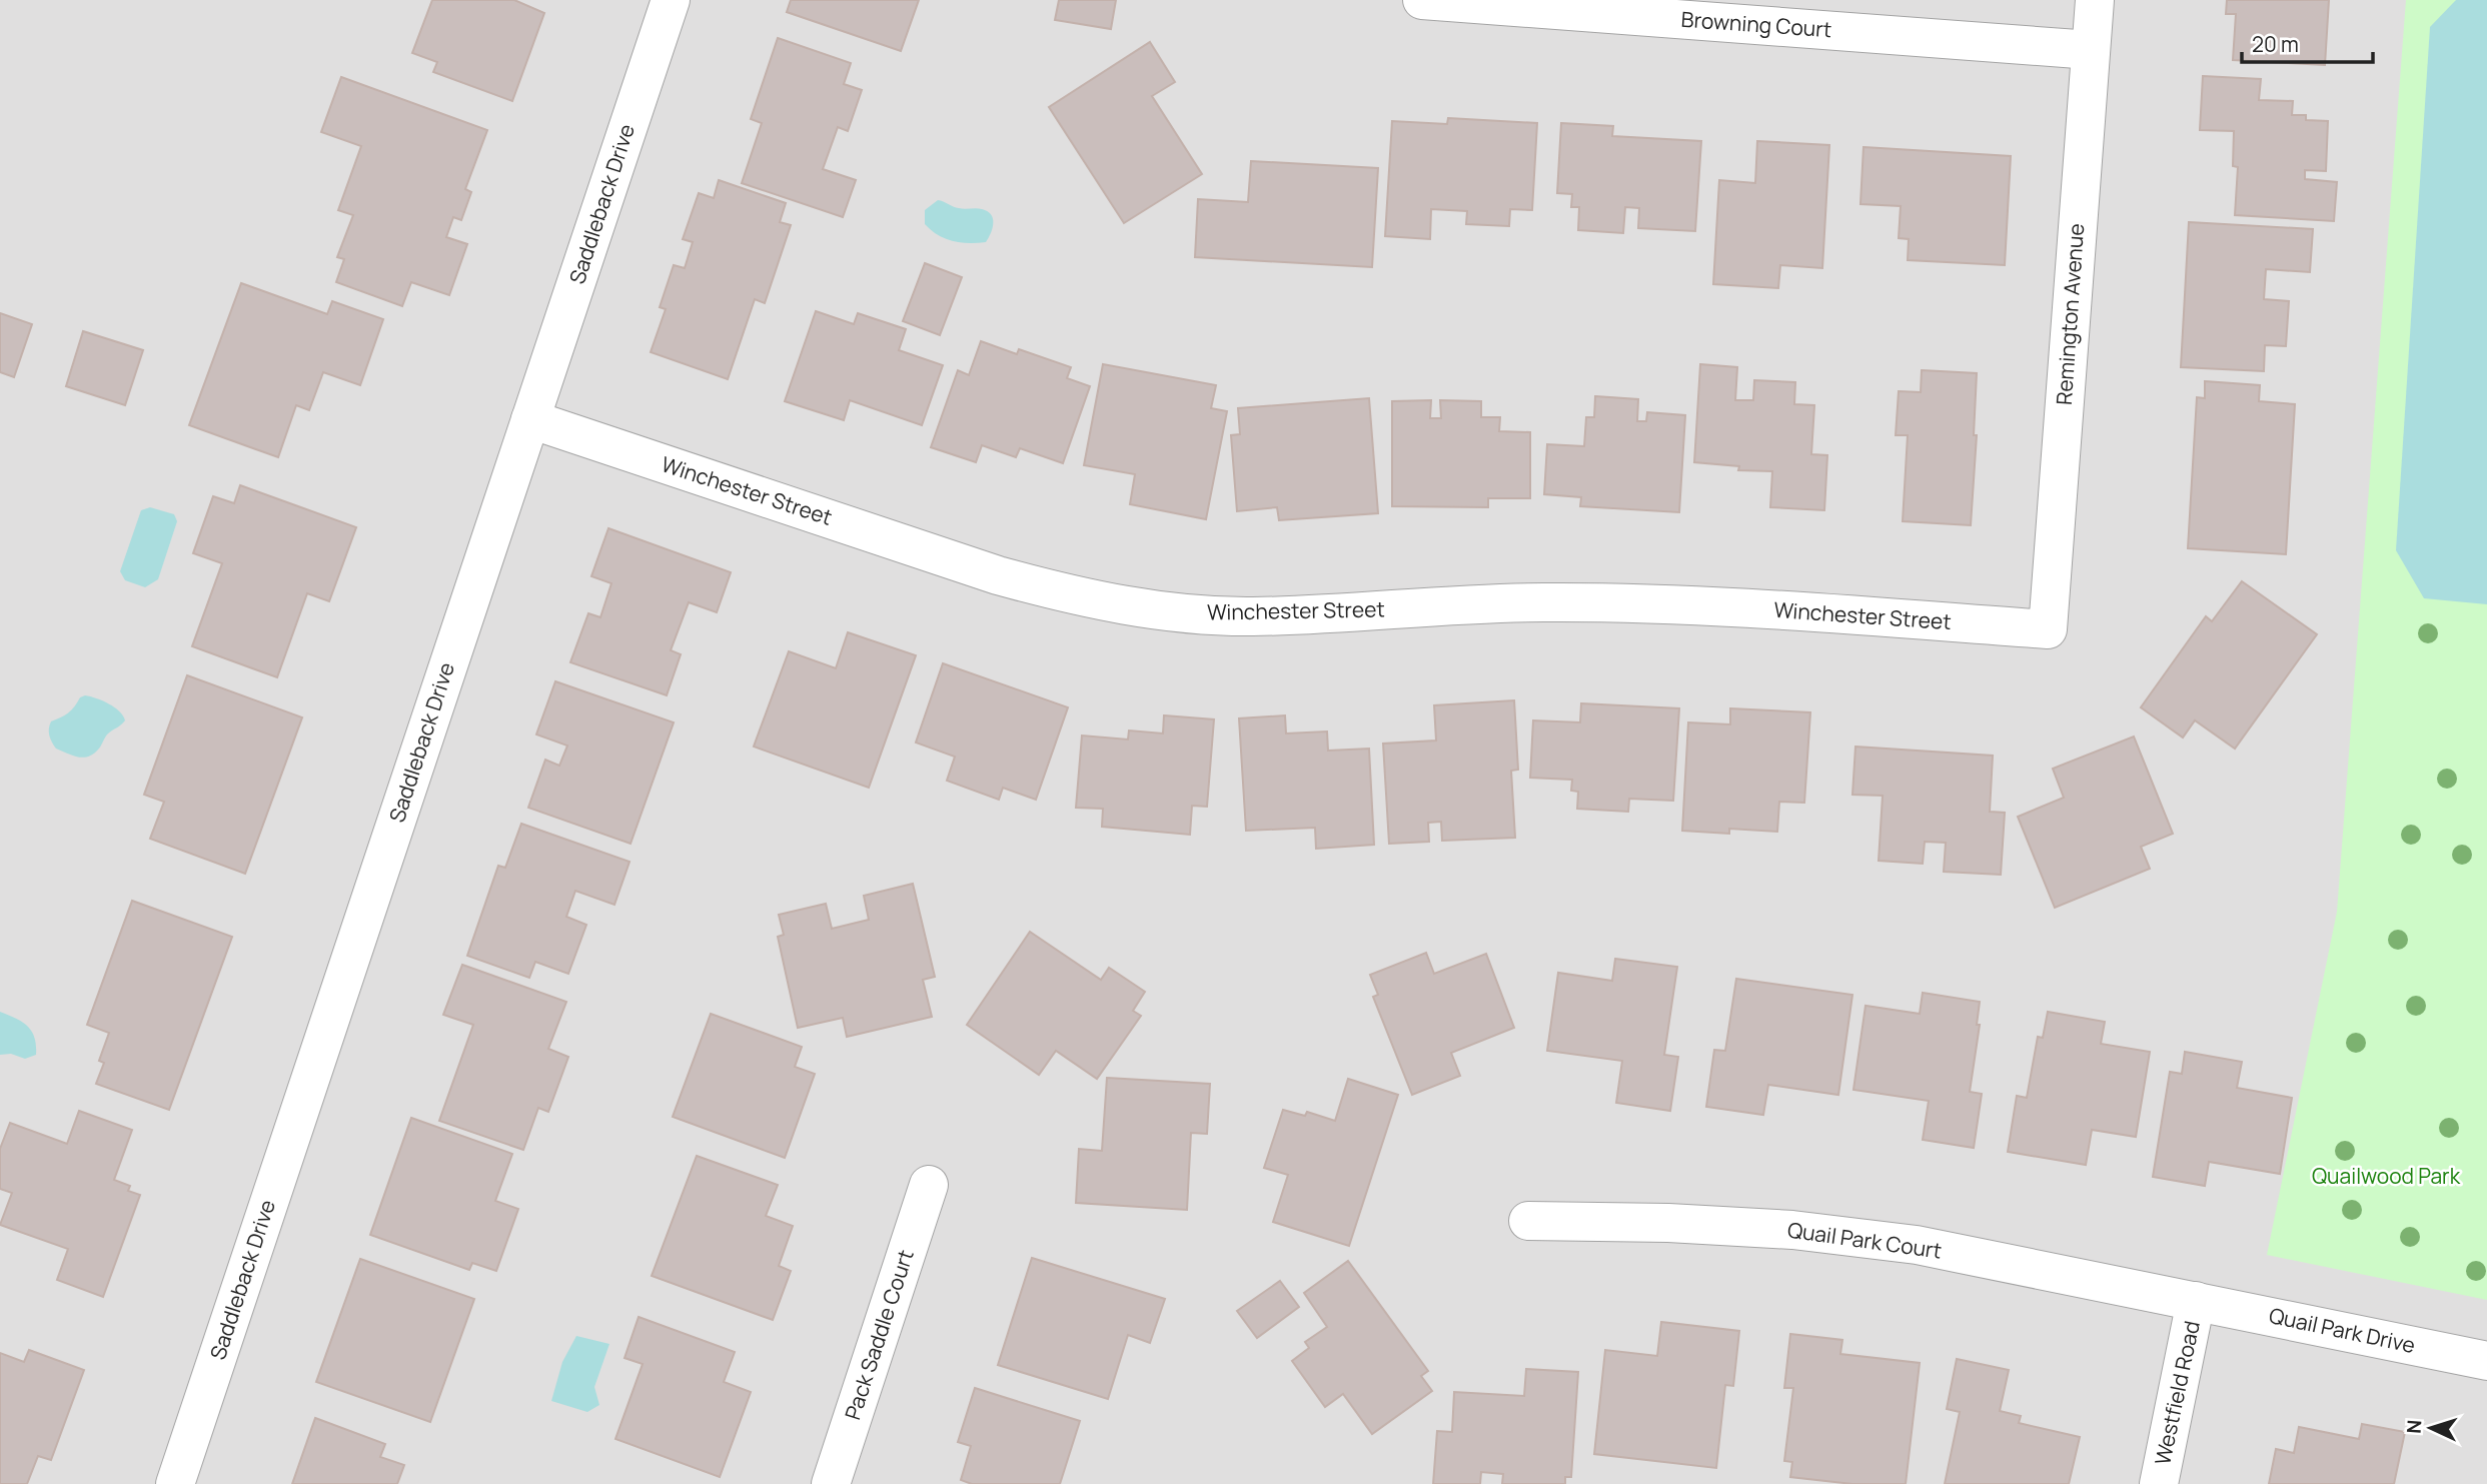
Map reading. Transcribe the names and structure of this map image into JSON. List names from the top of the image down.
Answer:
{
  "streets": {
    "street": [
      "Browning Court",
      "Saddleback Drive",
      "Remington Avenue",
      "Winchester Street",
      "Quail Park Court",
      "Quail Park Drive",
      "Pack Saddle Court",
      "Westfield Road"
    ]
  },
  "crossings": [
    ["Browning Court", "Remington Avenue"],
    ["Saddleback Drive", "Winchester Street"],
    ["Remington Avenue", "Winchester Street"],
    ["Quail Park Court", "Quail Park Drive"],
    ["Quail Park Court", "Westfield Road"],
    ["Quail Park Drive", "Westfield Road"]
  ],
  "parks": ["Quailwood Park"],
  "scale_bar": "20 m",
  "north": "left"
}
